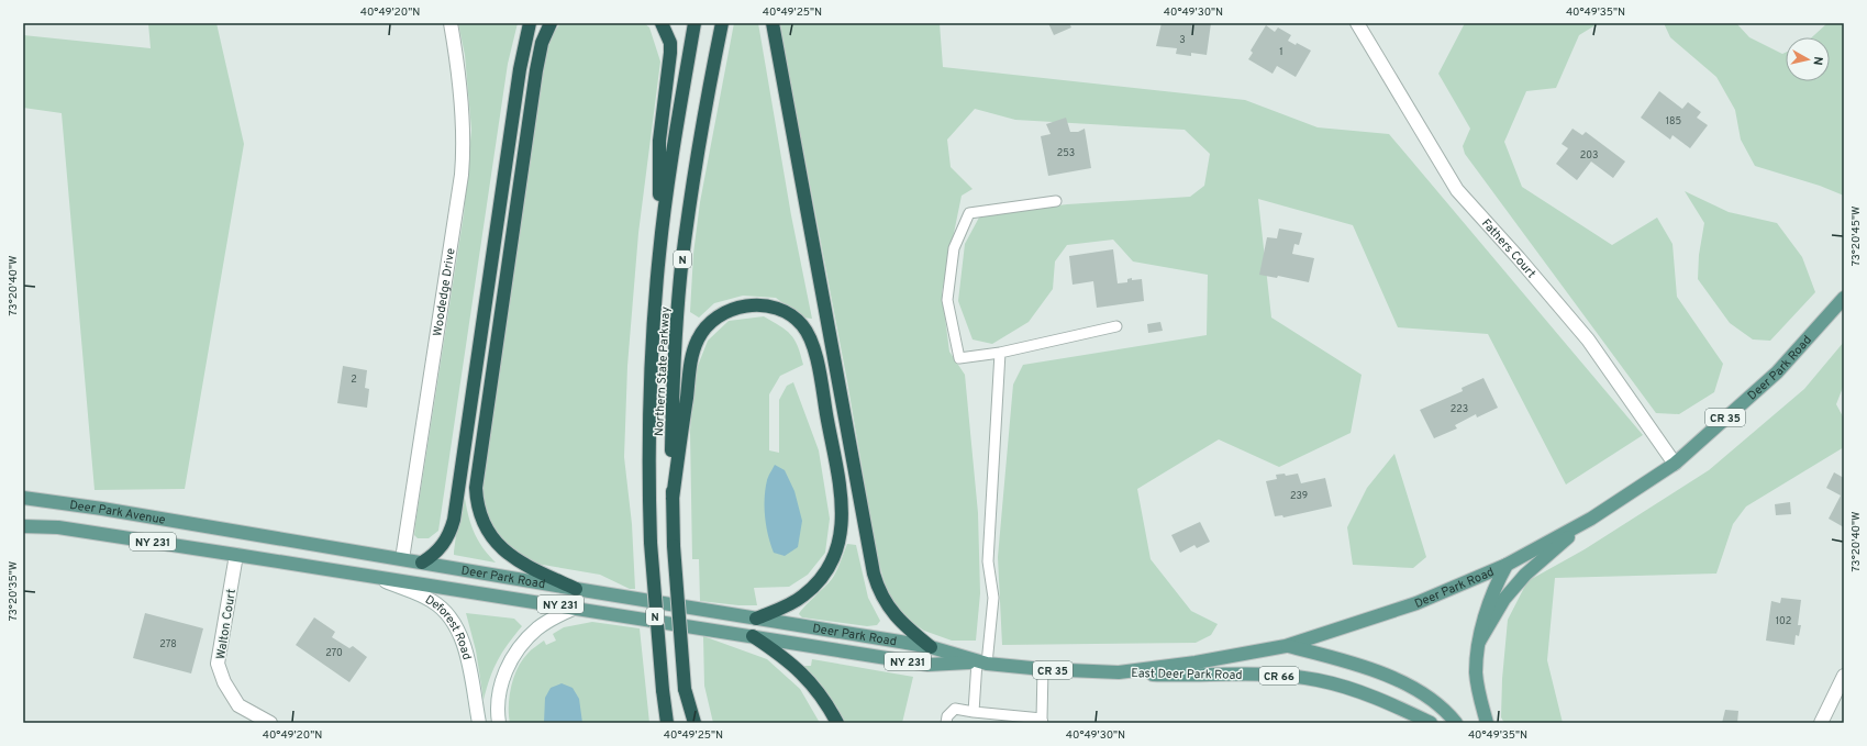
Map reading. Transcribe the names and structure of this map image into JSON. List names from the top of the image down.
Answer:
{
  "streets": {
    "highway": ["N", "Northern State Parkway"],
    "main road": [
      "Deer Park Road",
      "CR 35",
      "Deer Park Avenue",
      "NY 231",
      "East Deer Park Road",
      "CR 66"
    ],
    "street": [
      "Fathers Court",
      "Woodedge Drive",
      "Walton Court",
      "Deforest Road"
    ]
  },
  "crossings": [
    ["Fathers Court", "Deer Park Road"],
    ["Woodedge Drive", "Deer Park Road"],
    ["Deer Park Road", "Deer Park Avenue"],
    ["Deer Park Road", "Deforest Road"],
    ["Deer Park Road", "East Deer Park Road"],
    ["Deer Park Road", "CR 66"],
    ["Deer Park Avenue", "Walton Court"]
  ],
  "house_numbers": [
    "3",
    "1",
    "185",
    "253",
    "203",
    "2",
    "223",
    "239",
    "102",
    "278",
    "270"
  ],
  "north": "right",
  "coordinates": [
    "40°49'20\"N",
    "40°49'25\"N",
    "40°49'30\"N",
    "40°49'35\"N",
    "73°20'45\"W",
    "73°20'40\"W",
    "73°20'35\"W"
  ]
}
